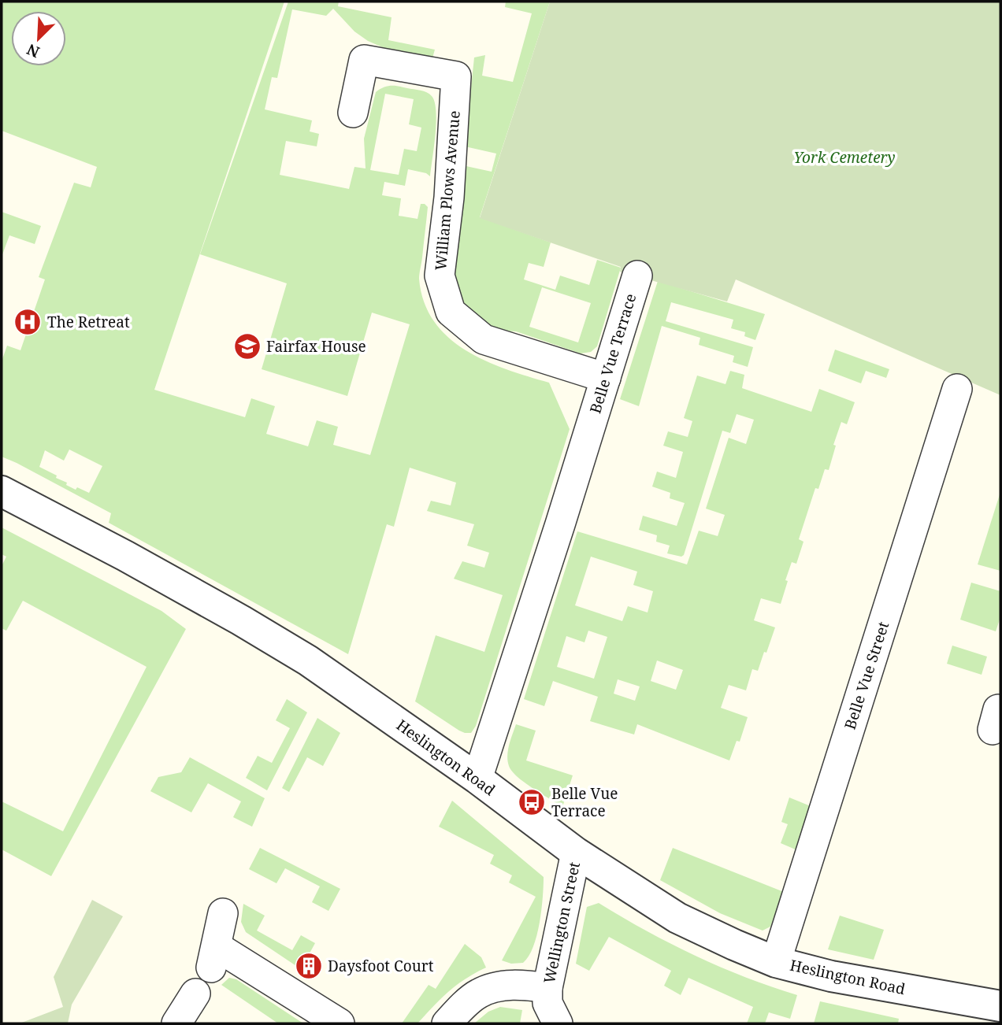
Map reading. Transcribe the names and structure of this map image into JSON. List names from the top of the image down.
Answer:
{
  "streets": {
    "street": [
      "William Plows Avenue",
      "Belle Vue Terrace",
      "Belle Vue Street",
      "Heslington Road",
      "Wellington Street"
    ]
  },
  "crossings": [
    ["William Plows Avenue", "Belle Vue Terrace"],
    ["Belle Vue Terrace", "Heslington Road"],
    ["Belle Vue Street", "Heslington Road"],
    ["Heslington Road", "Wellington Street"]
  ],
  "parks": ["York Cemetery"],
  "places": {
    "hospital": ["The Retreat"],
    "school or university": ["Fairfax House"],
    "bus stop": ["Belle Vue Terrace"],
    "building": ["Daysfoot Court"]
  },
  "north": "bottom left"
}
